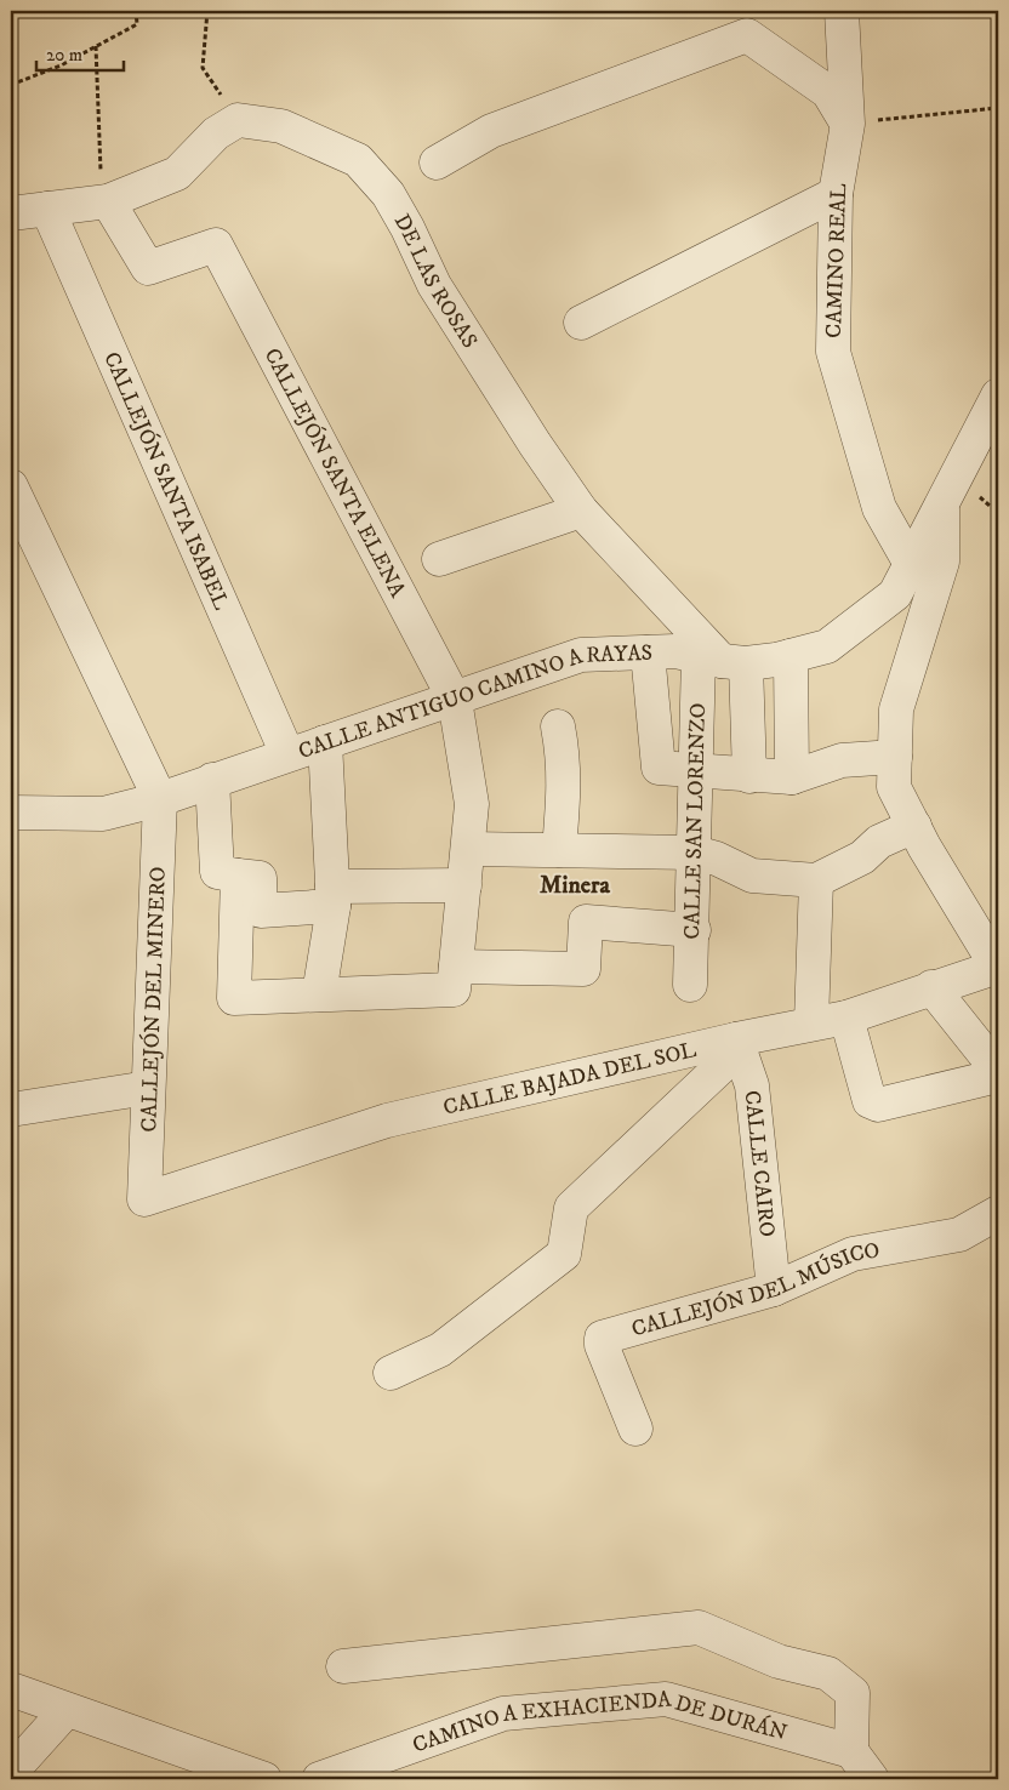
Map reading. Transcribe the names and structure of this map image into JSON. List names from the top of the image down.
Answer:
{
  "streets": {
    "street": [
      "CAMINO REAL",
      "DE LAS ROSAS",
      "CALLEJÓN SANTA ELENA",
      "CALLEJÓN SANTA ISABEL",
      "CALLE ANTIGUO CAMINO A RAYAS",
      "CALLE SAN LORENZO",
      "CALLEJÓN DEL MINERO",
      "CALLE BAJADA DEL SOL",
      "CALLE CAIRO",
      "CALLEJÓN DEL MÚSICO",
      "CAMINO A EXHACIENDA DE DURÁN"
    ]
  },
  "crossings": [
    ["CAMINO REAL", "CALLE ANTIGUO CAMINO A RAYAS"],
    ["DE LAS ROSAS", "CALLE ANTIGUO CAMINO A RAYAS"],
    ["DE LAS ROSAS", "CALLE SAN LORENZO"],
    ["CALLEJÓN SANTA ELENA", "CALLE ANTIGUO CAMINO A RAYAS"],
    ["CALLEJÓN SANTA ISABEL", "CALLE ANTIGUO CAMINO A RAYAS"],
    ["CALLE ANTIGUO CAMINO A RAYAS", "CALLE SAN LORENZO"],
    ["CALLE ANTIGUO CAMINO A RAYAS", "CALLEJÓN DEL MINERO"],
    ["CALLEJÓN DEL MINERO", "CALLE BAJADA DEL SOL"],
    ["CALLE BAJADA DEL SOL", "CALLE CAIRO"],
    ["CALLE CAIRO", "CALLEJÓN DEL MÚSICO"]
  ],
  "districts": ["Minera"],
  "scale_bar": "20 m"
}
